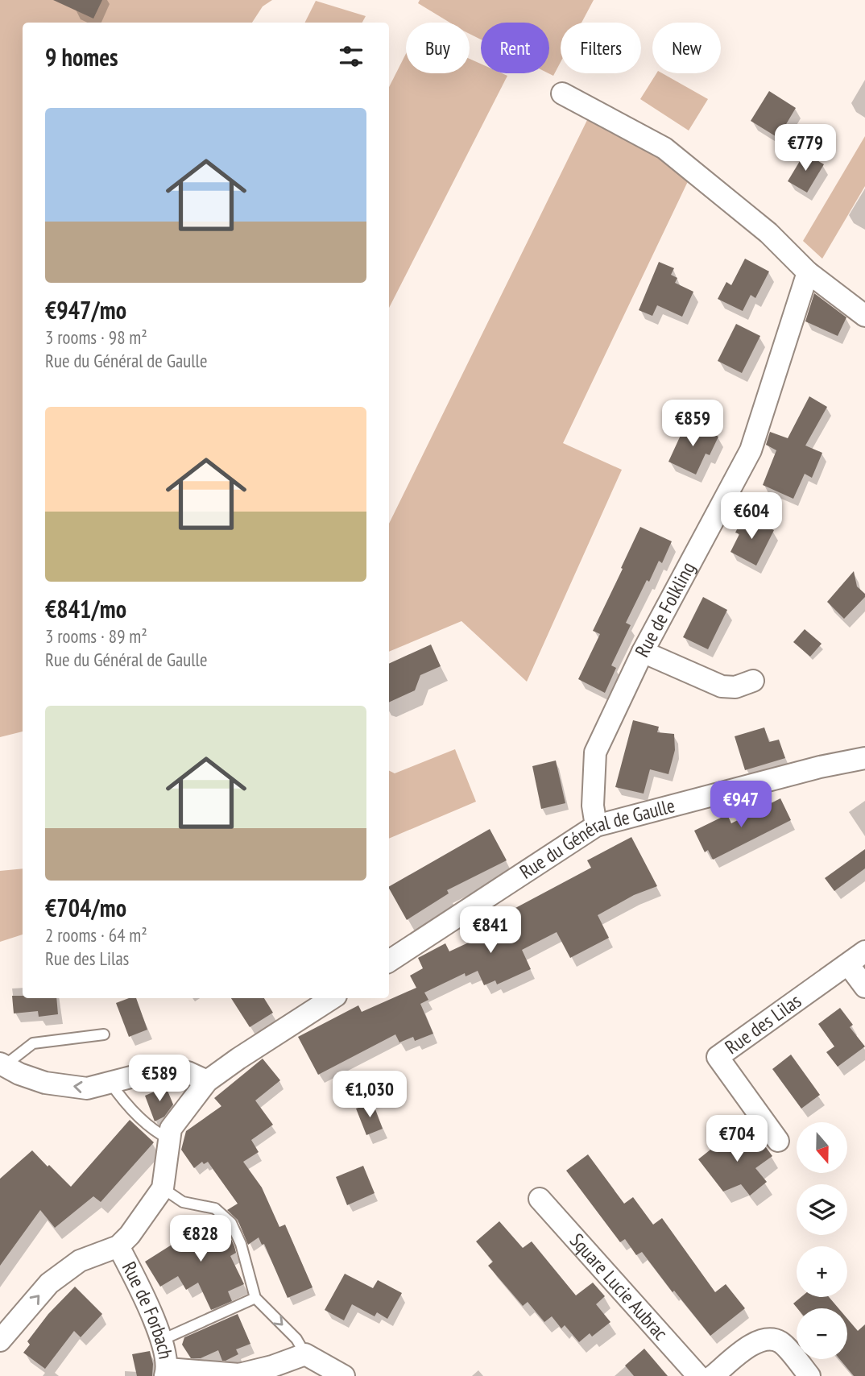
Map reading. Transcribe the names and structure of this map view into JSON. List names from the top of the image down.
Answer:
{
  "streets": {
    "street": [
      "Rue de Folkling",
      "Rue du Général de Gaulle",
      "Rue des Lilas",
      "Square Lucie Aubrac",
      "Rue de Forbach"
    ]
  },
  "crossings": [
    ["Rue de Folkling", "Rue du Général de Gaulle"]
  ],
  "north": "bottom",
  "page": {
    "chip": [
      "Buy",
      "Rent",
      "Filters",
      "New"
    ],
    "heading": "9 homes",
    "list": [
      {
        "name": "€947/mo",
        "note": "3 rooms · 98 m² · Rue du Général de Gaulle"
      },
      {
        "name": "€841/mo",
        "note": "3 rooms · 89 m² · Rue du Général de Gaulle"
      },
      {
        "name": "€704/mo",
        "note": "2 rooms · 64 m² · Rue des Lilas"
      }
    ],
    "price": [
      "€779",
      "€859",
      "€604",
      "€947",
      "€841",
      "€589",
      "€1,030",
      "€704",
      "€828"
    ],
    "map_buttons": ["+", "−"]
  }
}
